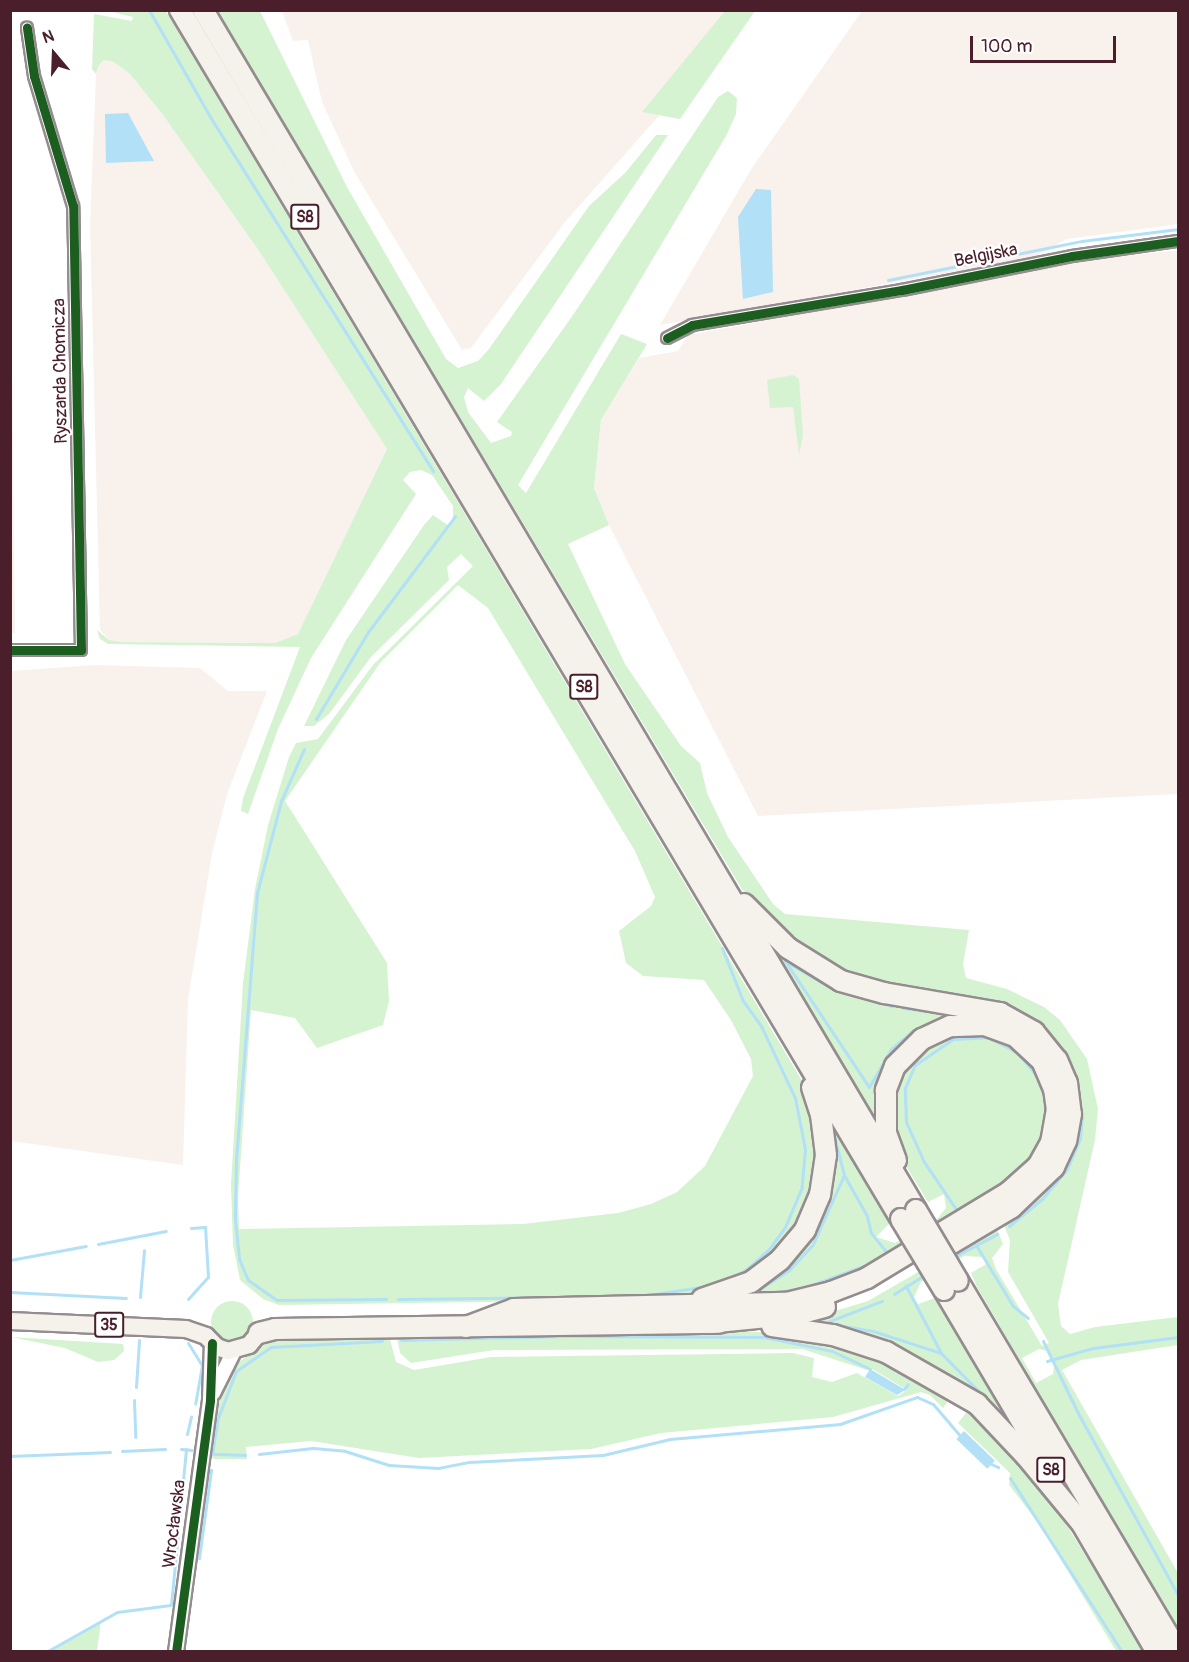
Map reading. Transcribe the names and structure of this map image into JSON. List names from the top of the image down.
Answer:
{
  "streets": {
    "highway": ["S8"],
    "main road": ["35"],
    "street": ["Belgijska", "Ryszarda Chomicza", "Wrocławska"]
  },
  "scale_bar": "100 m",
  "north": "top"
}
